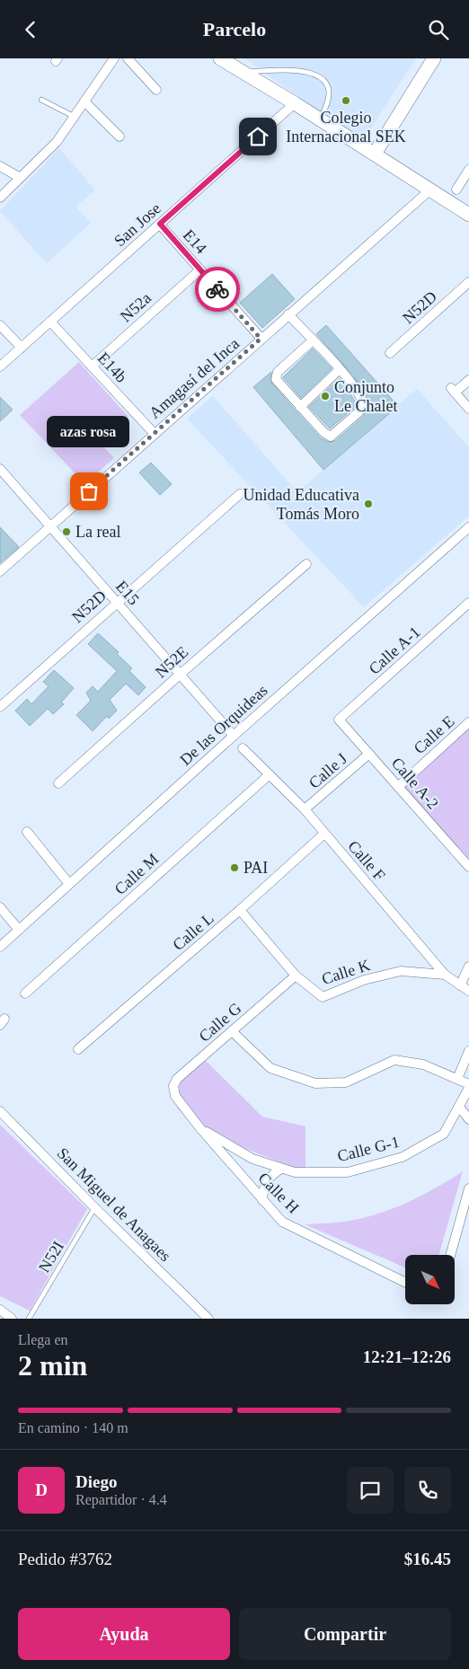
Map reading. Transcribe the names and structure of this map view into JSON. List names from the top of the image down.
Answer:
{
  "streets": {
    "street": [
      "San Jose",
      "E14",
      "N52a",
      "N52D",
      "E14b",
      "Amagasí del Inca",
      "E15",
      "Calle A-1",
      "N52E",
      "De las Orquideas",
      "Calle E",
      "Calle J",
      "Calle A-2",
      "Calle F",
      "Calle M",
      "Calle L",
      "Calle K",
      "Calle G",
      "Calle G-1",
      "Calle H",
      "San Miguel de Anagaes"
    ],
    "lane": ["N52I"]
  },
  "crossings": [
    ["San Jose", "E14"],
    ["San Jose", "E14b"],
    ["E14", "N52a"],
    ["E14", "Amagasí del Inca"],
    ["N52a", "E14b"],
    ["N52D", "E15"],
    ["E14b", "Amagasí del Inca"],
    ["Amagasí del Inca", "E15"],
    ["E15", "N52E"],
    ["E15", "De las Orquideas"],
    ["Calle A-1", "Calle A-2"],
    ["Calle E", "Calle A-2"],
    ["Calle J", "Calle A-2"],
    ["Calle J", "Calle F"],
    ["Calle F", "Calle M"],
    ["Calle F", "Calle L"],
    ["Calle F", "Calle K"],
    ["Calle L", "Calle K"],
    ["Calle K", "Calle G"],
    ["Calle G", "Calle H"],
    ["Calle G-1", "Calle H"],
    ["San Miguel de Anagaes", "N52I"]
  ],
  "places": [
    "Colegio Internacional SEK",
    "Conjunto Le Chalet",
    "azas rosa",
    "Unidad Educativa Tomás Moro",
    "La real",
    "PAI"
  ],
  "north": "bottom right",
  "page": {
    "header": "Parcelo",
    "bubble": "azas rosa",
    "heading": ["2 min", "Llega en", "12:21–12:26"],
    "panel": [
      "Diego",
      "Repartidor · 4.4",
      "Pedido #3762",
      "$16.45"
    ],
    "bar": "En camino · 140 m",
    "round": "D",
    "buttons": ["Ayuda", "Compartir"]
  }
}
